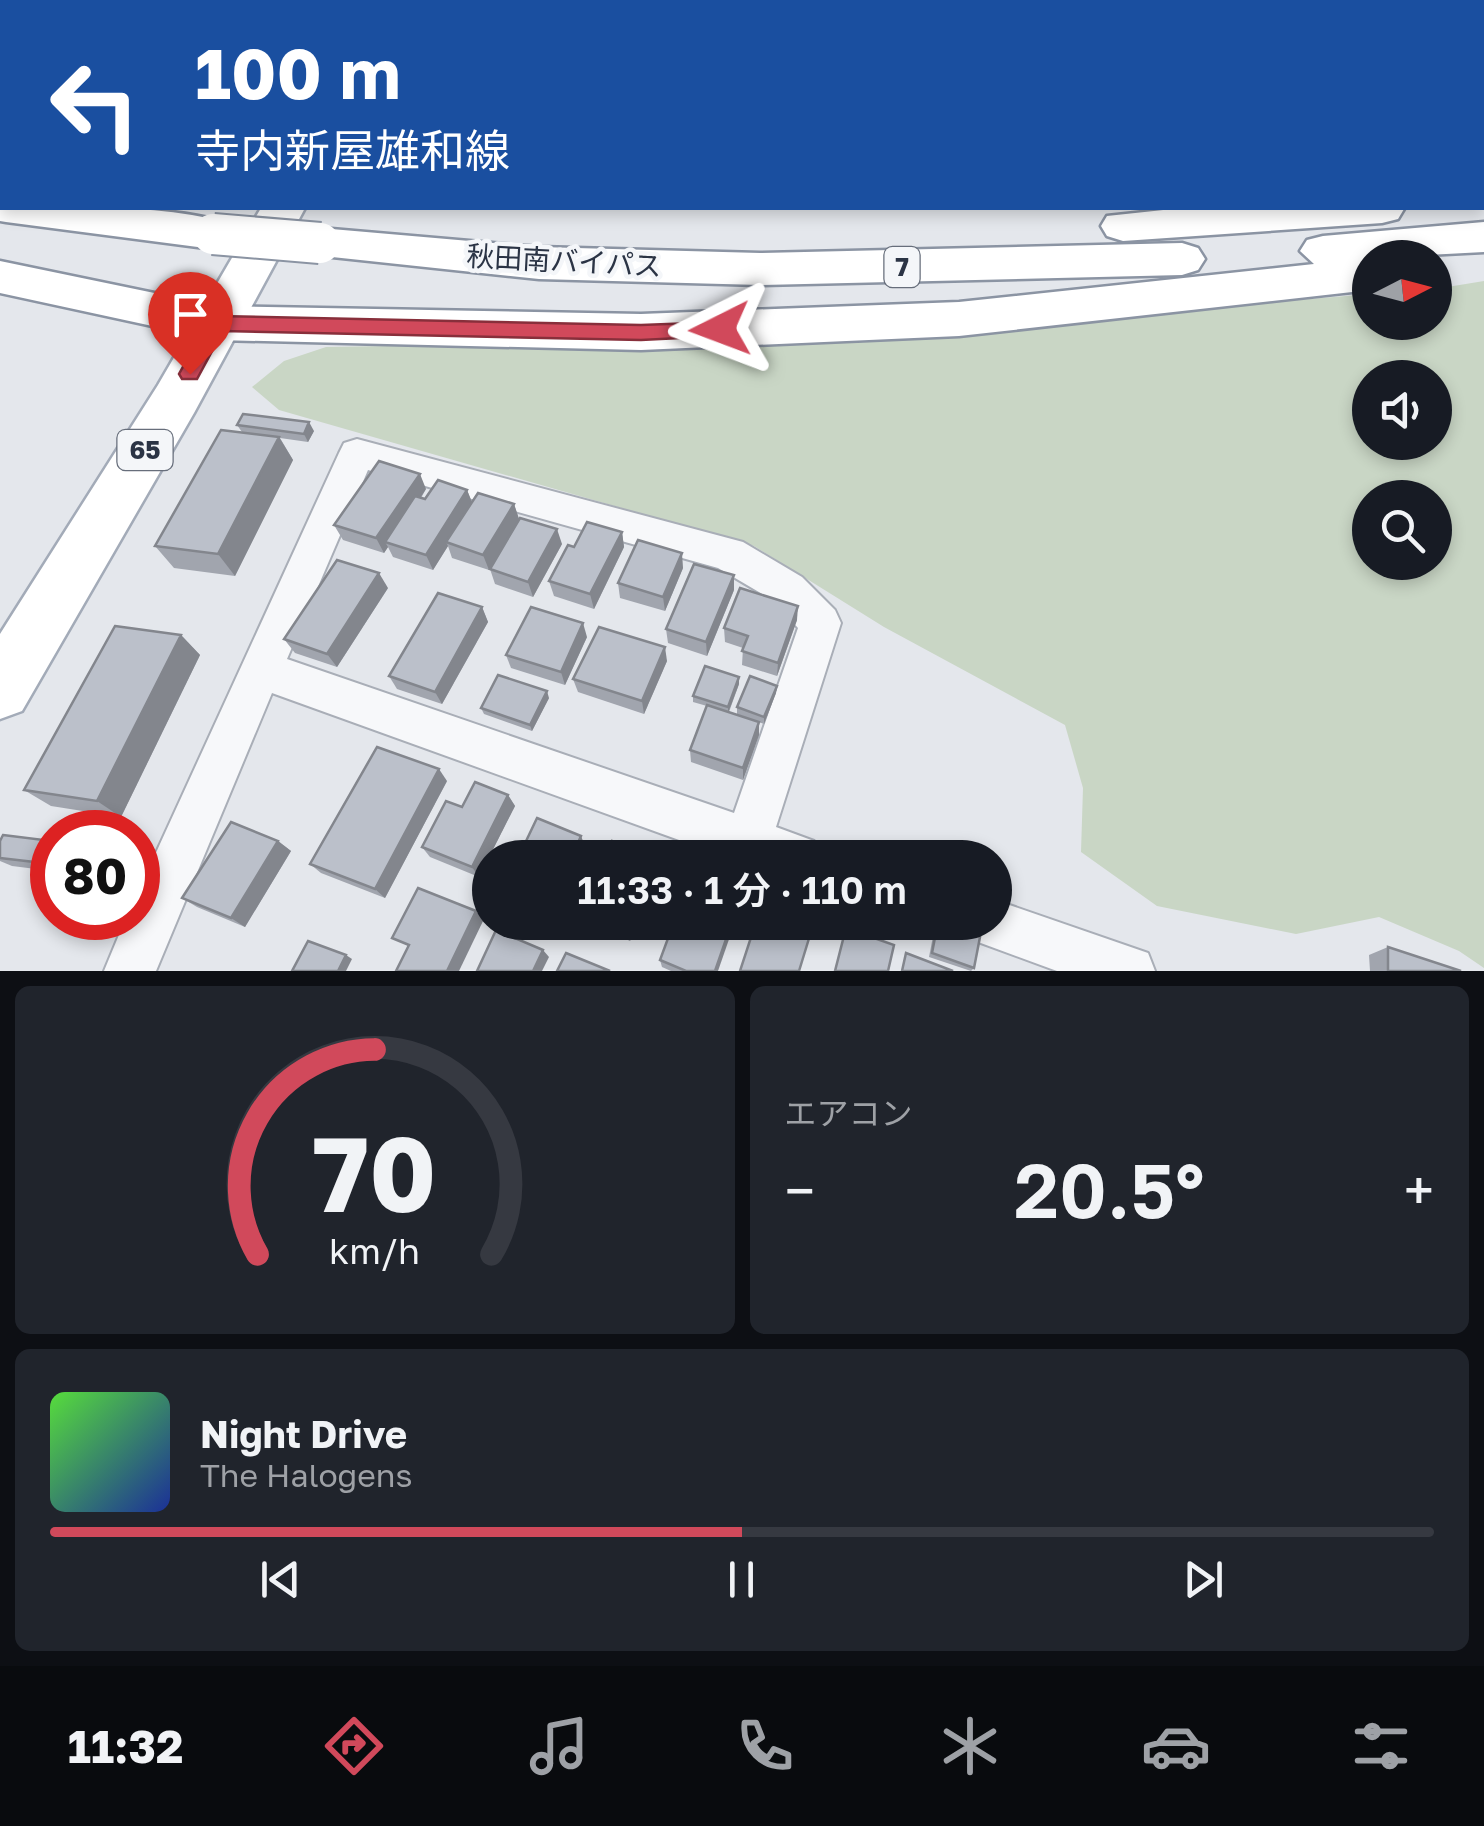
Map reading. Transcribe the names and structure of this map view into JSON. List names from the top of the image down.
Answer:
{
  "streets": {
    "main road": ["秋田南バイパス", "7", "65"]
  },
  "north": "right",
  "page": {
    "turn": ["100 m", "寺内新屋雄和線"],
    "limit": "80",
    "trip": "11:33 · 1 分 · 110 m",
    "tile": "エアコン",
    "heat": ["−", "20.5°", "+"],
    "song": ["Night Drive", "The Halogens"],
    "tabs": "11:32",
    "gauge": ["70", "km/h"]
  }
}
